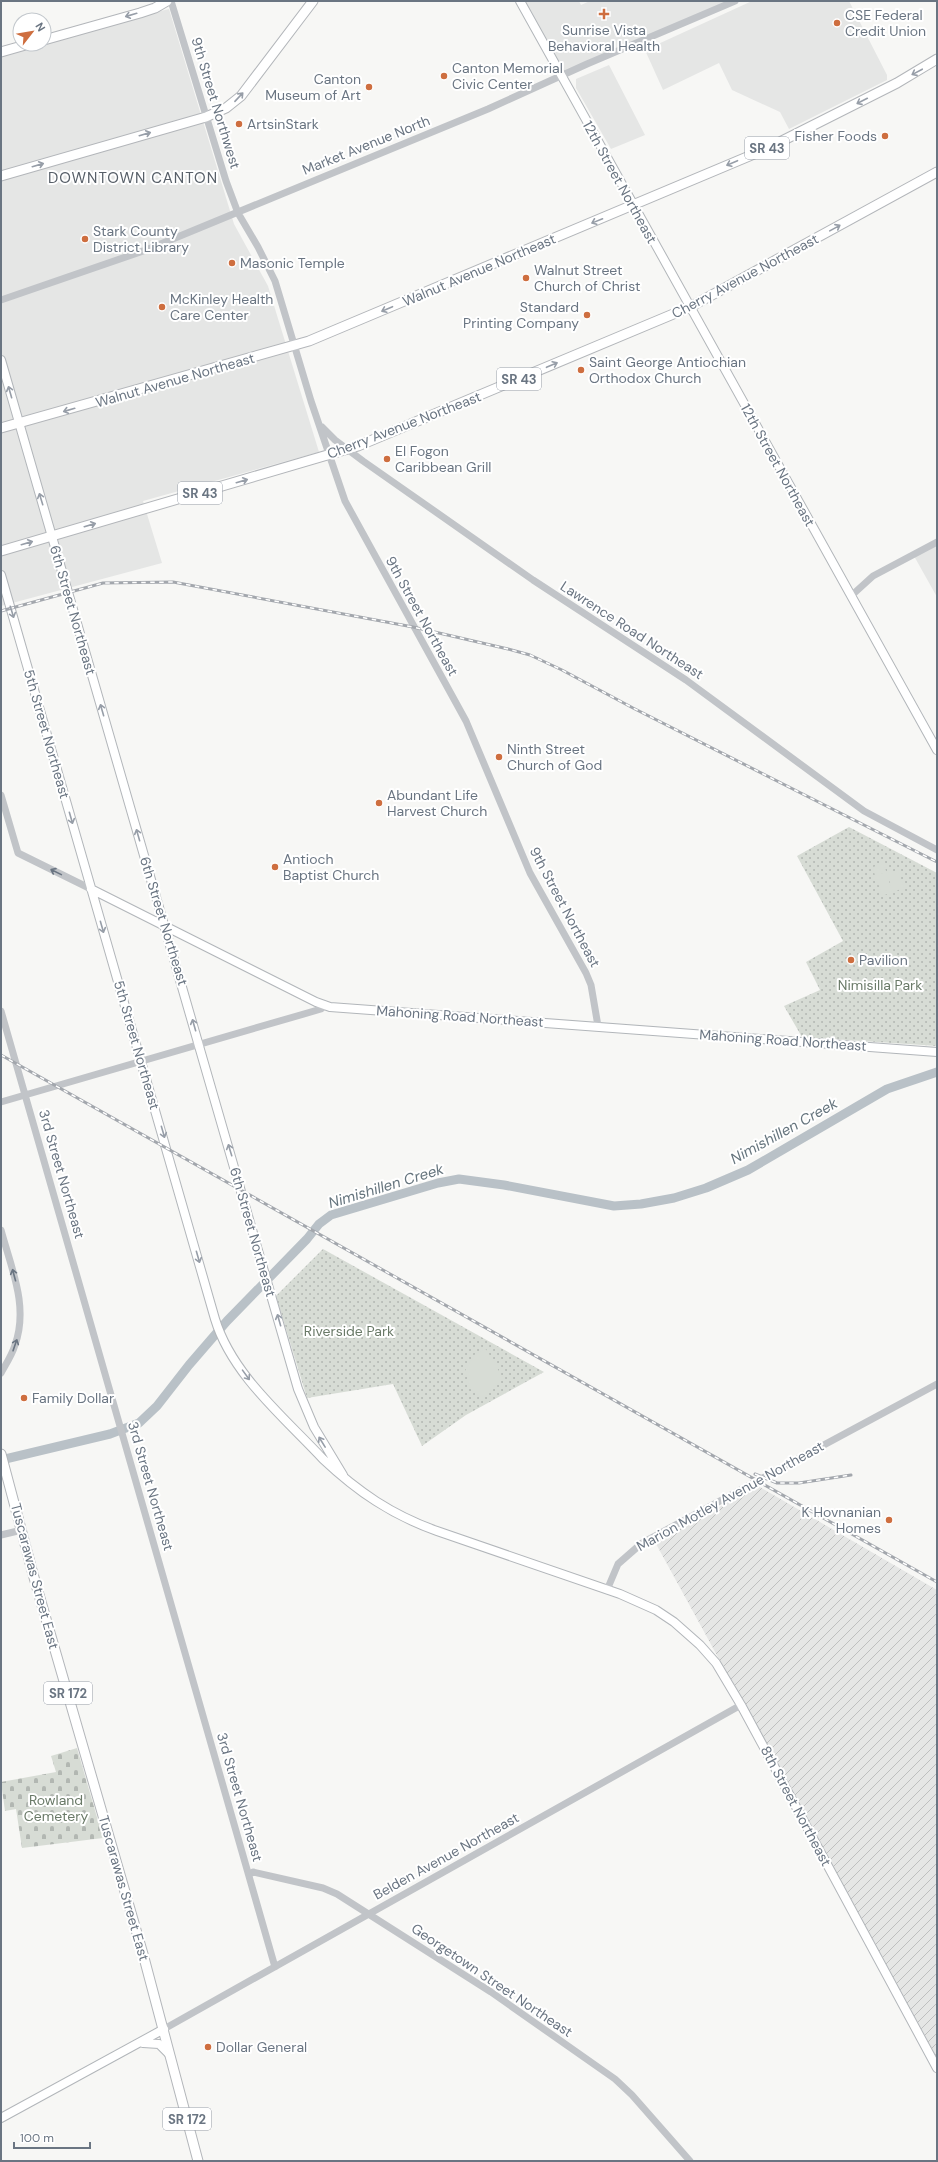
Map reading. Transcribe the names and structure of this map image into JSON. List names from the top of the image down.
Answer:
{
  "streets": {
    "main road": [
      "SR 43",
      "12th Street Northeast",
      "Walnut Avenue Northeast",
      "Cherry Avenue Northeast",
      "6th Street Northeast",
      "5th Street Northeast",
      "Mahoning Road Northeast",
      "Tuscarawas Street East",
      "SR 172",
      "8th Street Northeast"
    ],
    "street": [
      "9th Street Northwest",
      "Market Avenue North",
      "9th Street Northeast",
      "Lawrence Road Northeast",
      "3rd Street Northeast",
      "Marion Motley Avenue Northeast",
      "Belden Avenue Northeast",
      "Georgetown Street Northeast"
    ]
  },
  "crossings": [
    ["9th Street Northwest", "Market Avenue North"],
    ["9th Street Northwest", "9th Street Northeast"],
    ["Market Avenue North", "12th Street Northeast"],
    ["Market Avenue North", "9th Street Northeast"],
    ["12th Street Northeast", "Walnut Avenue Northeast"],
    ["12th Street Northeast", "Cherry Avenue Northeast"],
    ["Walnut Avenue Northeast", "6th Street Northeast"],
    ["Walnut Avenue Northeast", "9th Street Northeast"],
    ["Cherry Avenue Northeast", "6th Street Northeast"],
    ["Cherry Avenue Northeast", "9th Street Northeast"],
    ["Cherry Avenue Northeast", "Lawrence Road Northeast"],
    ["6th Street Northeast", "5th Street Northeast"],
    ["6th Street Northeast", "Mahoning Road Northeast"],
    ["9th Street Northeast", "Lawrence Road Northeast"],
    ["9th Street Northeast", "Mahoning Road Northeast"],
    ["5th Street Northeast", "Mahoning Road Northeast"],
    ["3rd Street Northeast", "Belden Avenue Northeast"],
    ["3rd Street Northeast", "Georgetown Street Northeast"],
    ["Marion Motley Avenue Northeast", "8th Street Northeast"],
    ["Tuscarawas Street East", "Belden Avenue Northeast"],
    ["8th Street Northeast", "Belden Avenue Northeast"],
    ["Belden Avenue Northeast", "Georgetown Street Northeast"]
  ],
  "one_way": [
    "Walnut Avenue Northeast",
    "Cherry Avenue Northeast",
    "6th Street Northeast",
    "5th Street Northeast"
  ],
  "districts": ["DOWNTOWN CANTON"],
  "water": ["Nimishillen Creek"],
  "parks": ["Nimisilla Park", "Riverside Park", "Rowland Cemetery"],
  "places": {
    "health": ["Sunrise Vista Behavioral Health"],
    "other": [
      "CSE Federal Credit Union",
      "Canton Memorial Civic Center",
      "Canton Museum of Art",
      "ArtsinStark",
      "Fisher Foods",
      "Stark County District Library",
      "Masonic Temple",
      "Walnut Street Church of Christ",
      "McKinley Health Care Center",
      "Standard Printing Company",
      "Saint George Antiochian Orthodox Church",
      "El Fogon Caribbean Grill",
      "Ninth Street Church of God",
      "Abundant Life Harvest Church",
      "Antioch Baptist Church",
      "Pavilion",
      "Family Dollar",
      "K Hovnanian Homes",
      "Dollar General"
    ]
  },
  "scale_bar": "100 m",
  "north": "top right"
}
